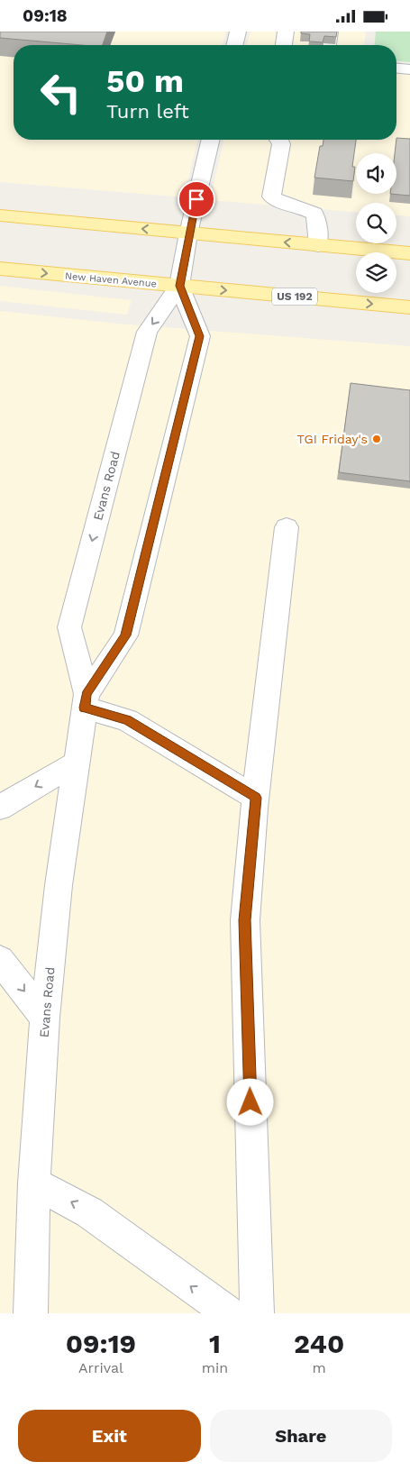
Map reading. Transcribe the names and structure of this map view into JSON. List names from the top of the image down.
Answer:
{
  "streets": {
    "main road": ["New Haven Avenue", "US 192"],
    "street": ["Evans Road"]
  },
  "crossings": [
    ["New Haven Avenue", "Evans Road"]
  ],
  "places": ["TGI Friday's"],
  "page": {
    "status": "09:18",
    "turn": ["50 m", "Turn left"],
    "eta": [
      "09:19",
      "Arrival",
      "1",
      "min",
      "240",
      "m"
    ],
    "buttons": ["Exit", "Share"]
  }
}
